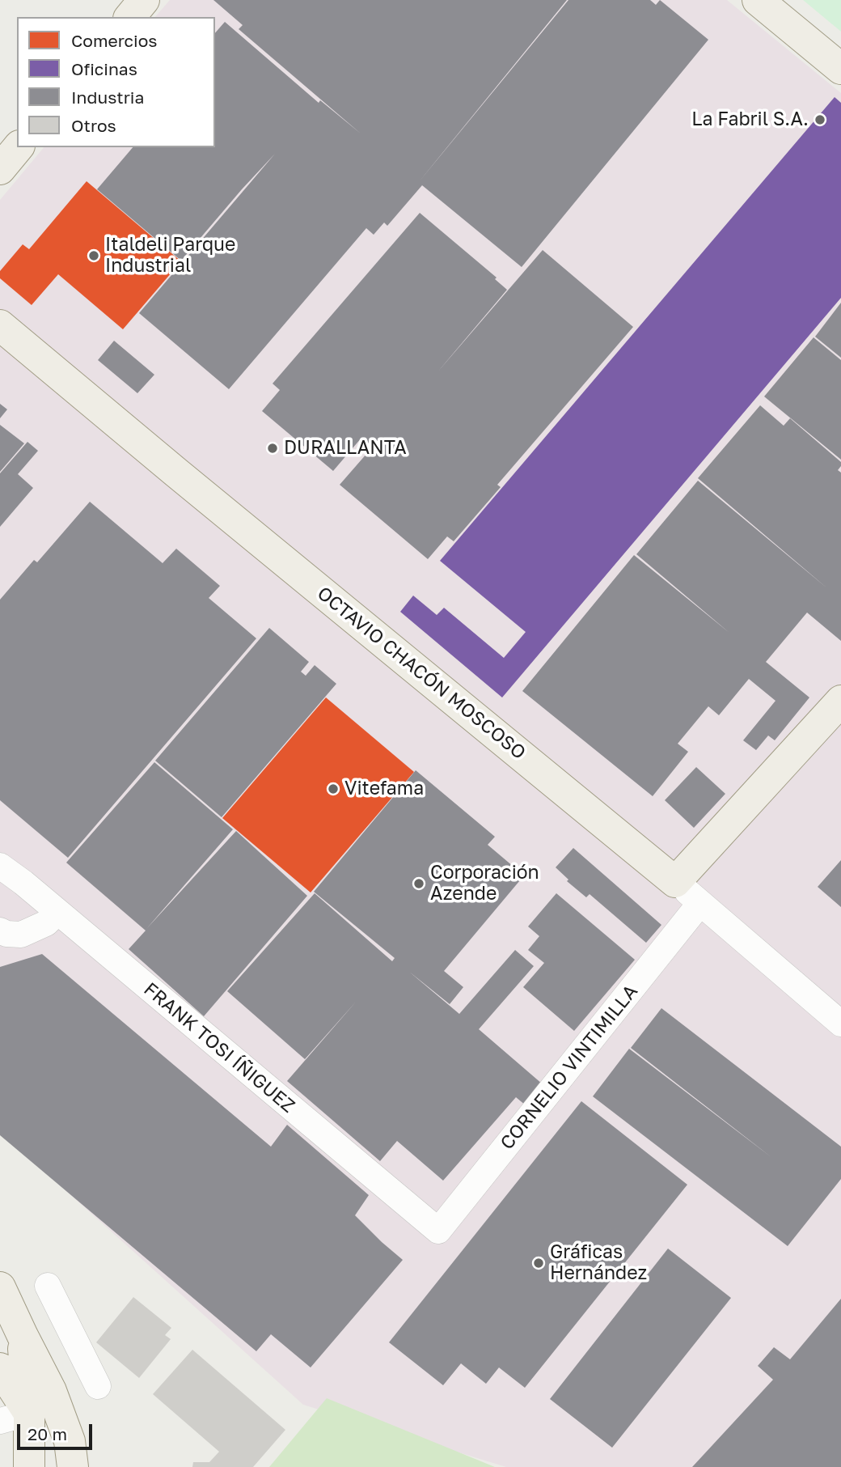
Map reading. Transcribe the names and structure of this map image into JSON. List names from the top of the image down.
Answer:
{
  "streets": {
    "main road": ["OCTAVIO CHACÓN MOSCOSO"],
    "street": ["FRANK TOSI ÍÑIGUEZ", "CORNELIO VINTIMILLA"]
  },
  "crossings": [
    ["OCTAVIO CHACÓN MOSCOSO", "CORNELIO VINTIMILLA"],
    ["FRANK TOSI ÍÑIGUEZ", "CORNELIO VINTIMILLA"]
  ],
  "places": [
    "La Fabril S.A.",
    "Italdeli Parque Industrial",
    "DURALLANTA",
    "Vitefama",
    "Corporación Azende",
    "Gráficas Hernández"
  ],
  "legend": [
    "Comercios",
    "Oficinas",
    "Industria",
    "Otros"
  ],
  "scale_bar": "20 m"
}
